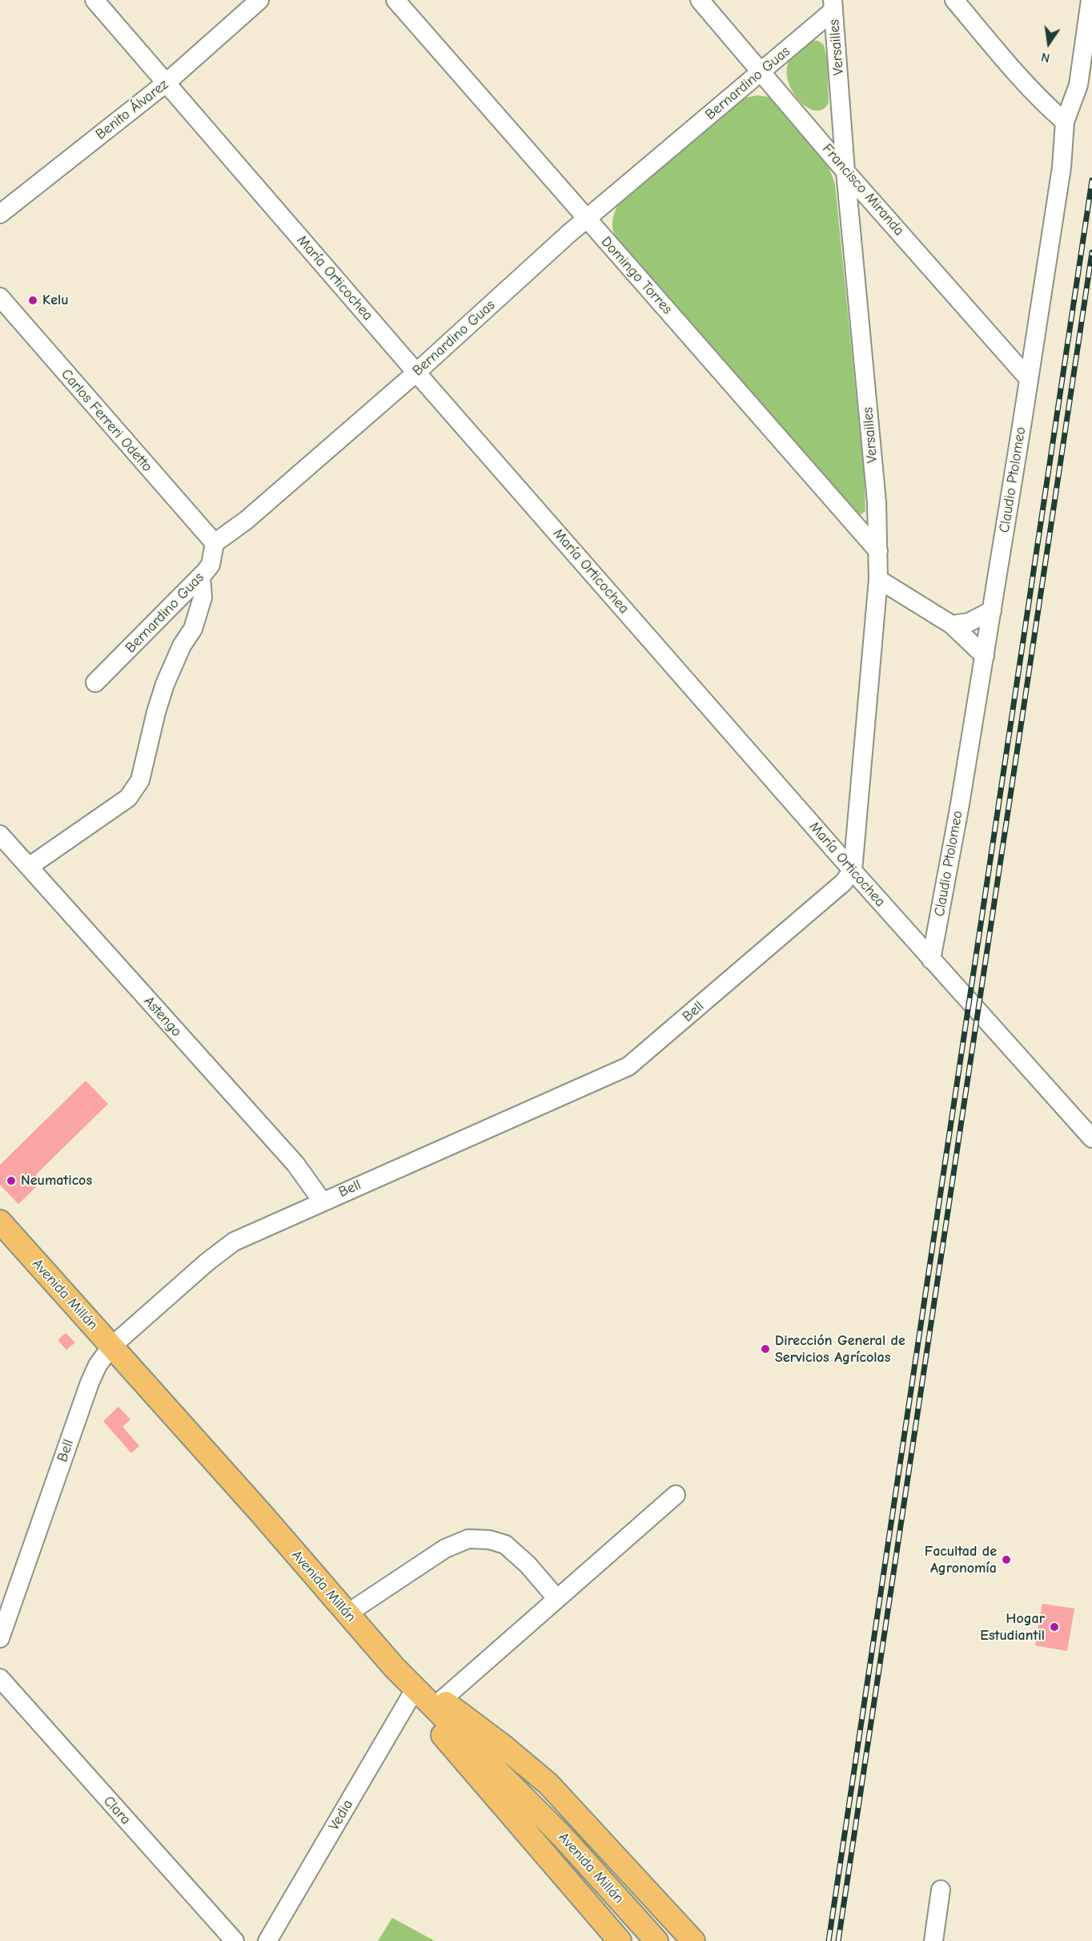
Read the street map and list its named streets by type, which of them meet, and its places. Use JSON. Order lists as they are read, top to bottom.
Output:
{
  "streets": {
    "main road": ["Avenida Millán"],
    "street": [
      "Versailles",
      "Bernardino Guas",
      "Benito Álvarez",
      "Francisco Miranda",
      "Domingo Torres",
      "María Orticochea",
      "Carlos Ferreri Odetto",
      "Claudio Ptolomeo",
      "Bell",
      "Astengo",
      "Clara",
      "Vedia"
    ]
  },
  "crossings": [
    ["Versailles", "Bernardino Guas"],
    ["Versailles", "Francisco Miranda"],
    ["Versailles", "Domingo Torres"],
    ["Versailles", "María Orticochea"],
    ["Versailles", "Bell"],
    ["Bernardino Guas", "Francisco Miranda"],
    ["Bernardino Guas", "Domingo Torres"],
    ["Bernardino Guas", "María Orticochea"],
    ["Bernardino Guas", "Carlos Ferreri Odetto"],
    ["Benito Álvarez", "María Orticochea"],
    ["Francisco Miranda", "Claudio Ptolomeo"],
    ["María Orticochea", "Claudio Ptolomeo"],
    ["María Orticochea", "Bell"],
    ["Bell", "Astengo"],
    ["Bell", "Avenida Millán"],
    ["Avenida Millán", "Vedia"]
  ],
  "places": [
    "Kelu",
    "Neumaticos",
    "Dirección General de Servicios Agrícolas",
    "Facultad de Agronomía",
    "Hogar Estudiantil"
  ],
  "north": "bottom"
}
